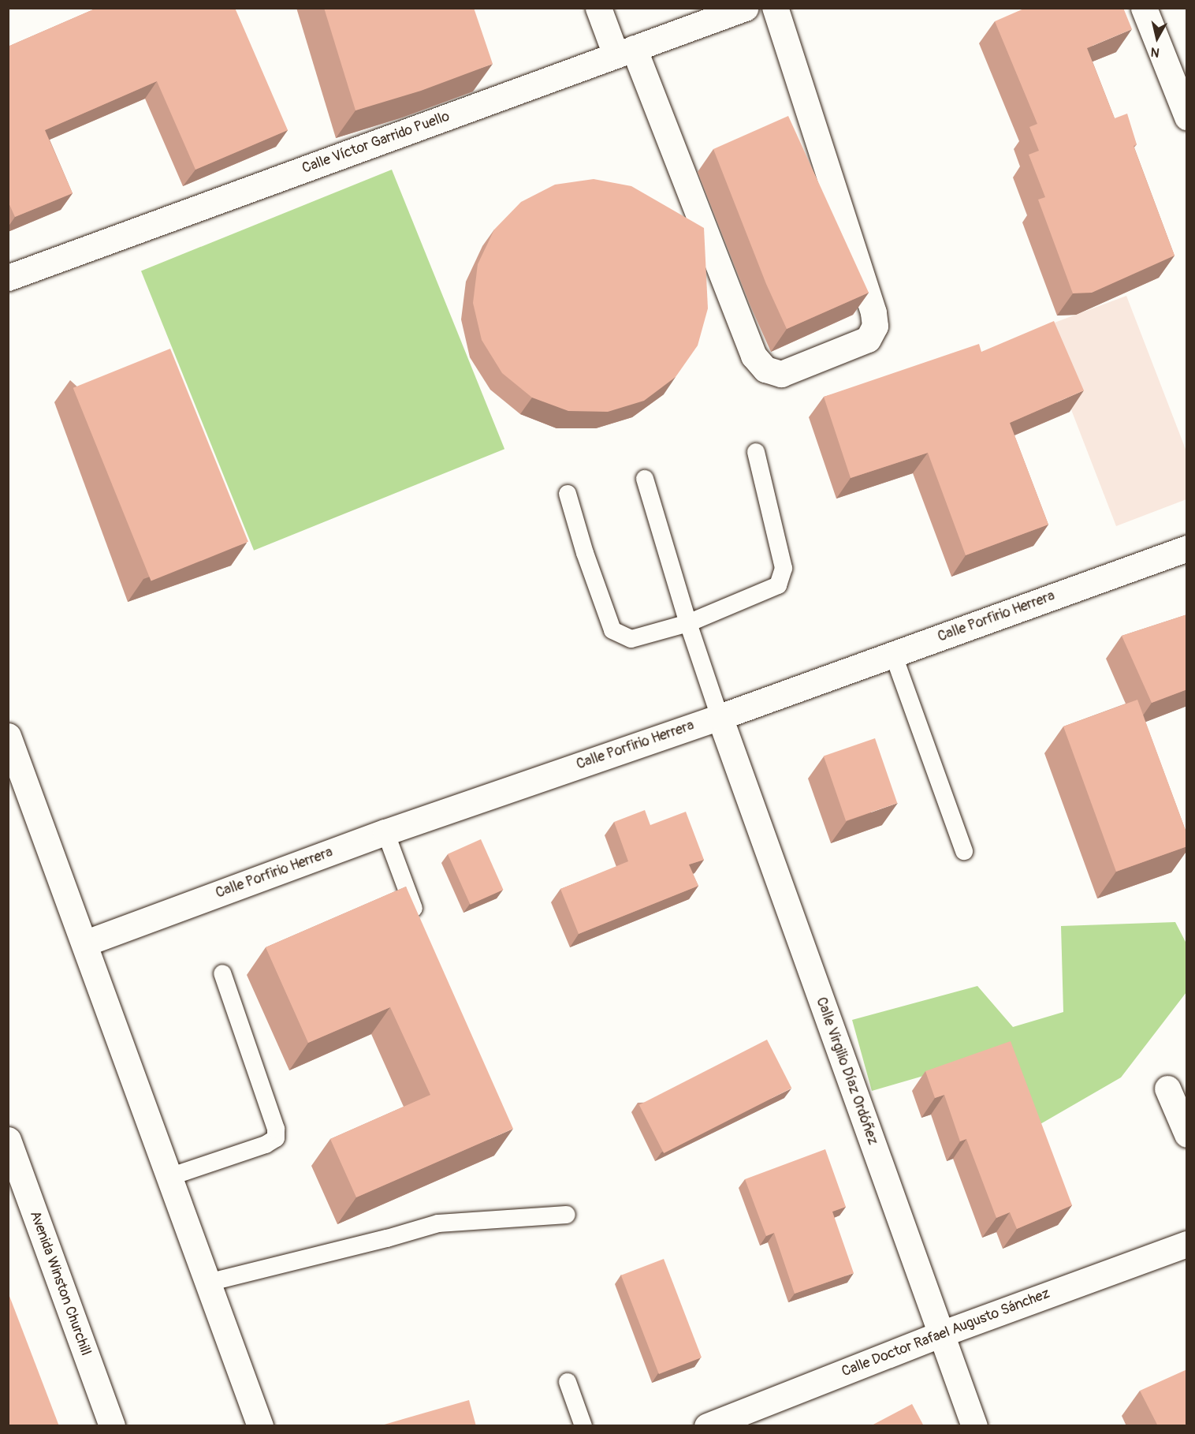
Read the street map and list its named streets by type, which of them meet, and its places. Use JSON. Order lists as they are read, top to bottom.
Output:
{
  "streets": {
    "street": [
      "Calle Víctor Garrido Puello",
      "Calle Porfirio Herrera",
      "Calle Virgilio Díaz Ordóñez",
      "Avenida Winston Churchill",
      "Calle Doctor Rafael Augusto Sánchez"
    ]
  },
  "crossings": [
    ["Calle Porfirio Herrera", "Calle Virgilio Díaz Ordóñez"],
    ["Calle Virgilio Díaz Ordóñez", "Calle Doctor Rafael Augusto Sánchez"]
  ],
  "north": "bottom"
}
